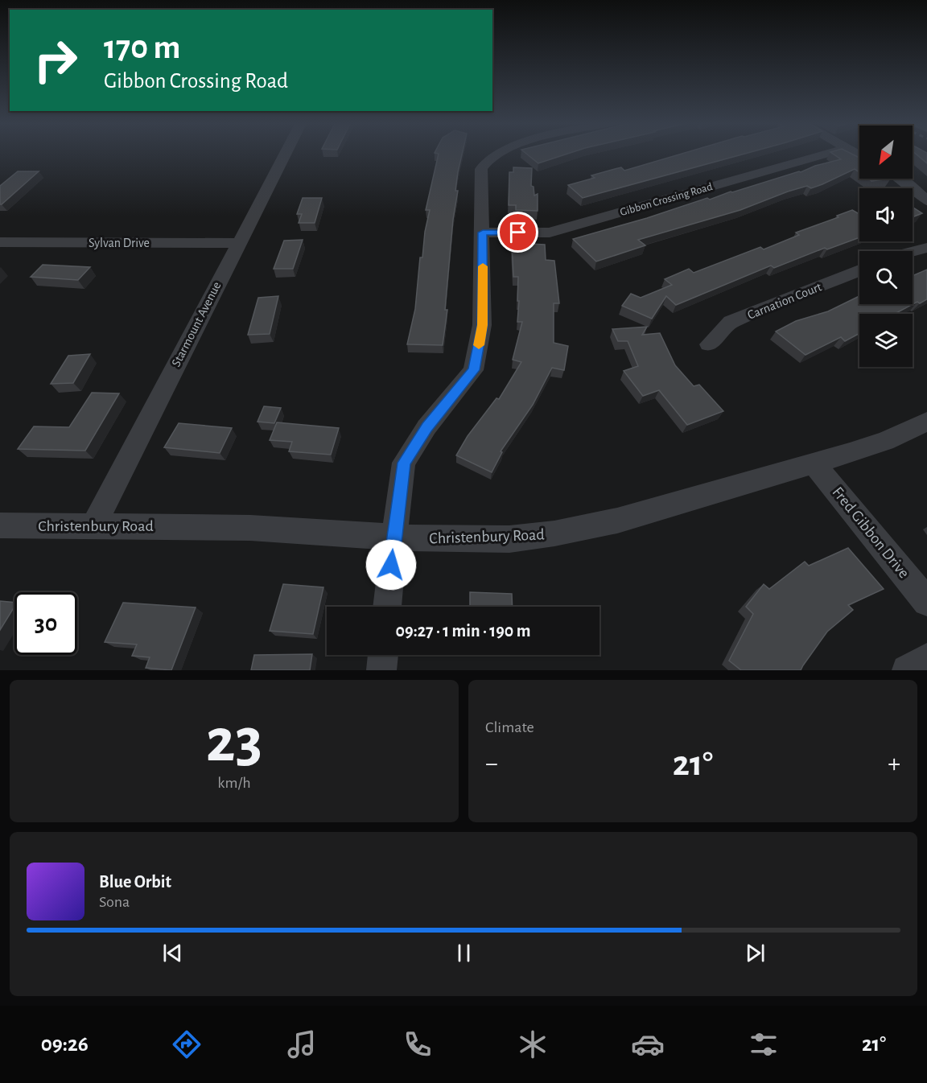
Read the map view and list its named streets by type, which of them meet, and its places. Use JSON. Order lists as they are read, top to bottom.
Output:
{
  "streets": {
    "street": [
      "Gibbon Crossing Road",
      "Sylvan Drive",
      "Carnation Court",
      "Starmount Avenue",
      "Christenbury Road",
      "Fred Gibbon Drive"
    ]
  },
  "crossings": [
    ["Sylvan Drive", "Starmount Avenue"],
    ["Starmount Avenue", "Christenbury Road"],
    ["Christenbury Road", "Fred Gibbon Drive"]
  ],
  "north": "bottom left",
  "page": {
    "turn": ["170 m", "Gibbon Crossing Road"],
    "limit": "30",
    "trip": "09:27 · 1 min · 190 m",
    "tile": [
      ["23", "km/h"],
      "Climate"
    ],
    "heat": ["−", "21°", "+"],
    "song": ["Blue Orbit", "Sona"],
    "tabs": ["09:26", "21°"]
  }
}
